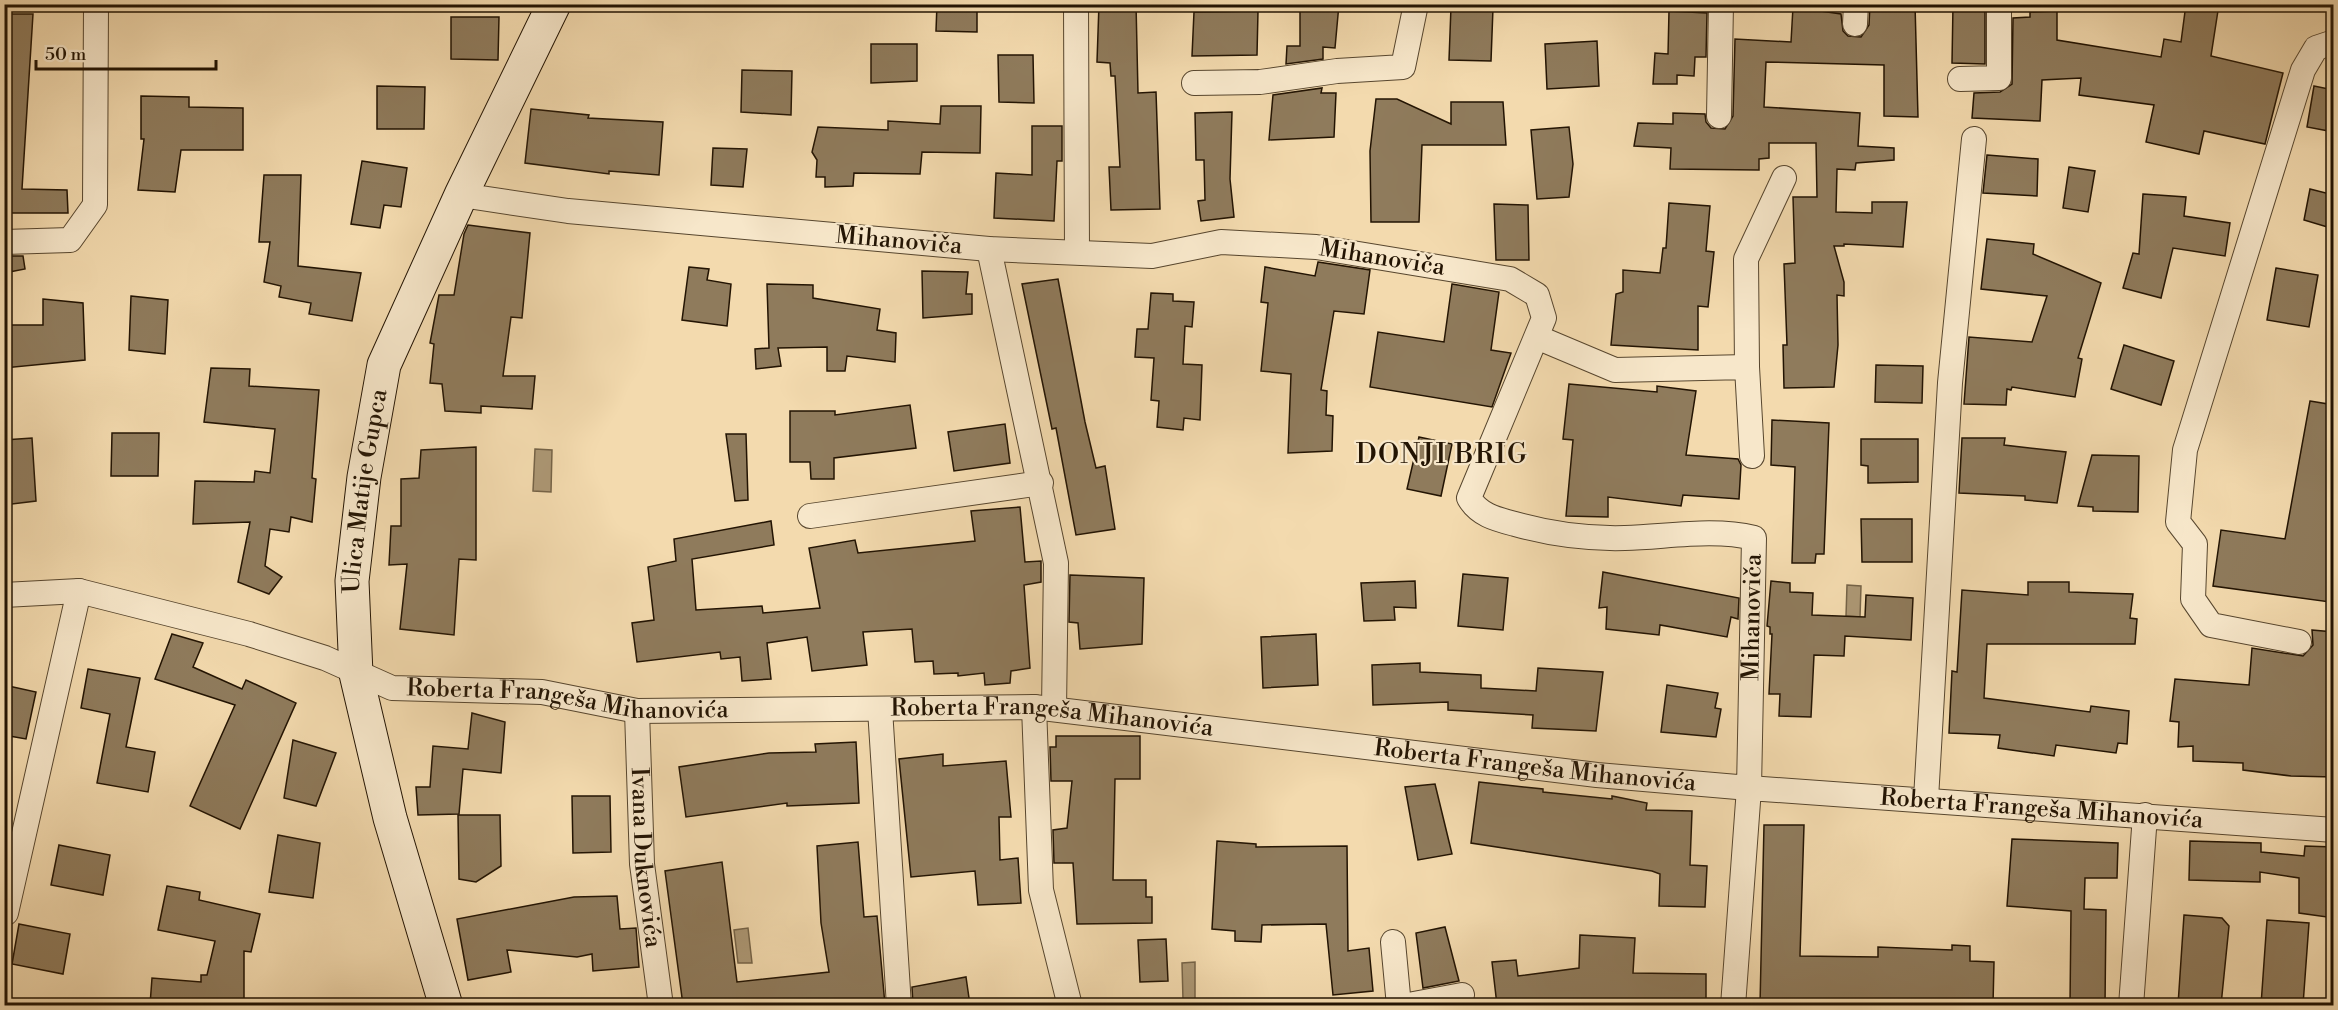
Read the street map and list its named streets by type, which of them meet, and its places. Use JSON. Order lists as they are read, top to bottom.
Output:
{
  "streets": {
    "street": [
      "Mihanoviča",
      "Ulica Matije Gupca",
      "Roberta Frangeša Mihanovića",
      "Ivana Duknovića"
    ]
  },
  "crossings": [
    ["Mihanoviča", "Ulica Matije Gupca"],
    ["Mihanoviča", "Roberta Frangeša Mihanovića"],
    ["Ulica Matije Gupca", "Roberta Frangeša Mihanovića"],
    ["Roberta Frangeša Mihanovića", "Ivana Duknovića"]
  ],
  "districts": ["DONJI BRIG"],
  "scale_bar": "50 m"
}
